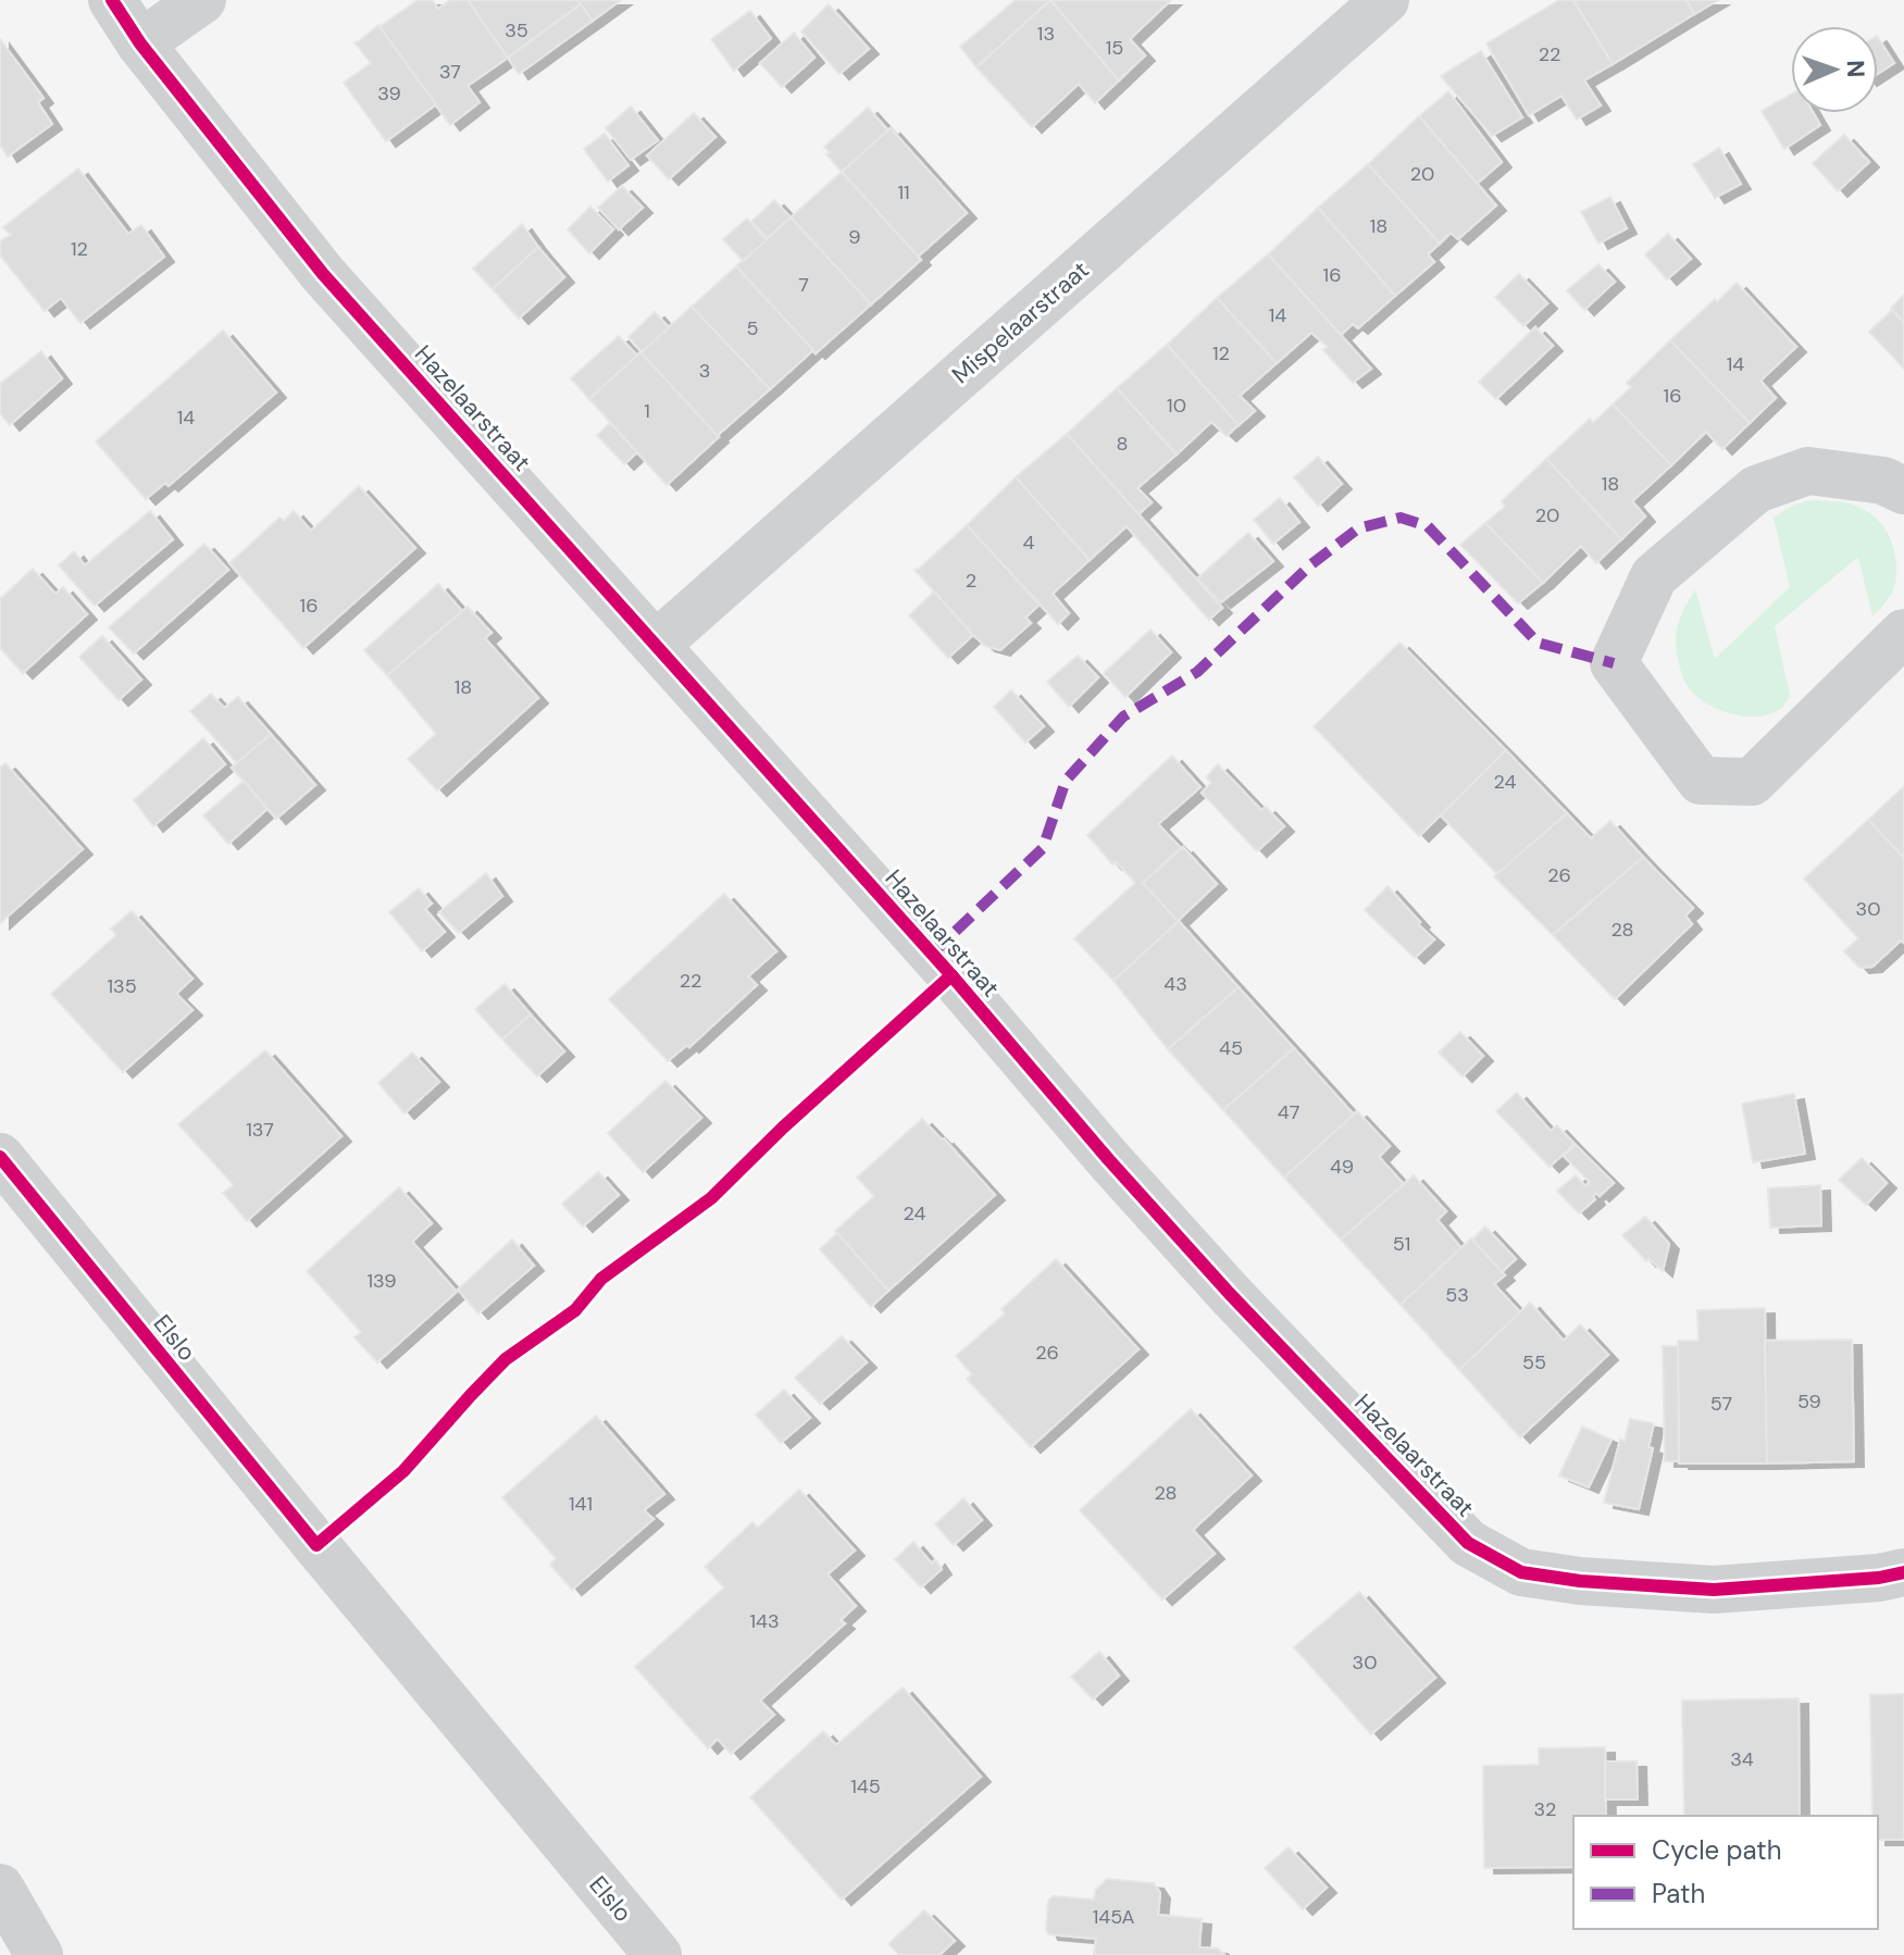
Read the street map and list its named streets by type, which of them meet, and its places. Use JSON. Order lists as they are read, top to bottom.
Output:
{
  "streets": {
    "street": ["Mispelaarstraat", "Hazelaarstraat", "Elslo"]
  },
  "crossings": [
    ["Mispelaarstraat", "Hazelaarstraat"]
  ],
  "house_numbers": [
    "35",
    "13",
    "15",
    "22",
    "37",
    "39",
    "20",
    "11",
    "18",
    "9",
    "12",
    "16",
    "7",
    "14",
    "5",
    "12",
    "14",
    "3",
    "16",
    "10",
    "1",
    "14",
    "8",
    "18",
    "20",
    "4",
    "2",
    "16",
    "18",
    "24",
    "26",
    "30",
    "28",
    "22",
    "43",
    "135",
    "45",
    "47",
    "137",
    "49",
    "24",
    "51",
    "139",
    "53",
    "26",
    "55",
    "59",
    "57",
    "28",
    "141",
    "143",
    "30",
    "34",
    "145",
    "32",
    "145A"
  ],
  "legend": ["Cycle path", "Path"],
  "north": "right"
}
